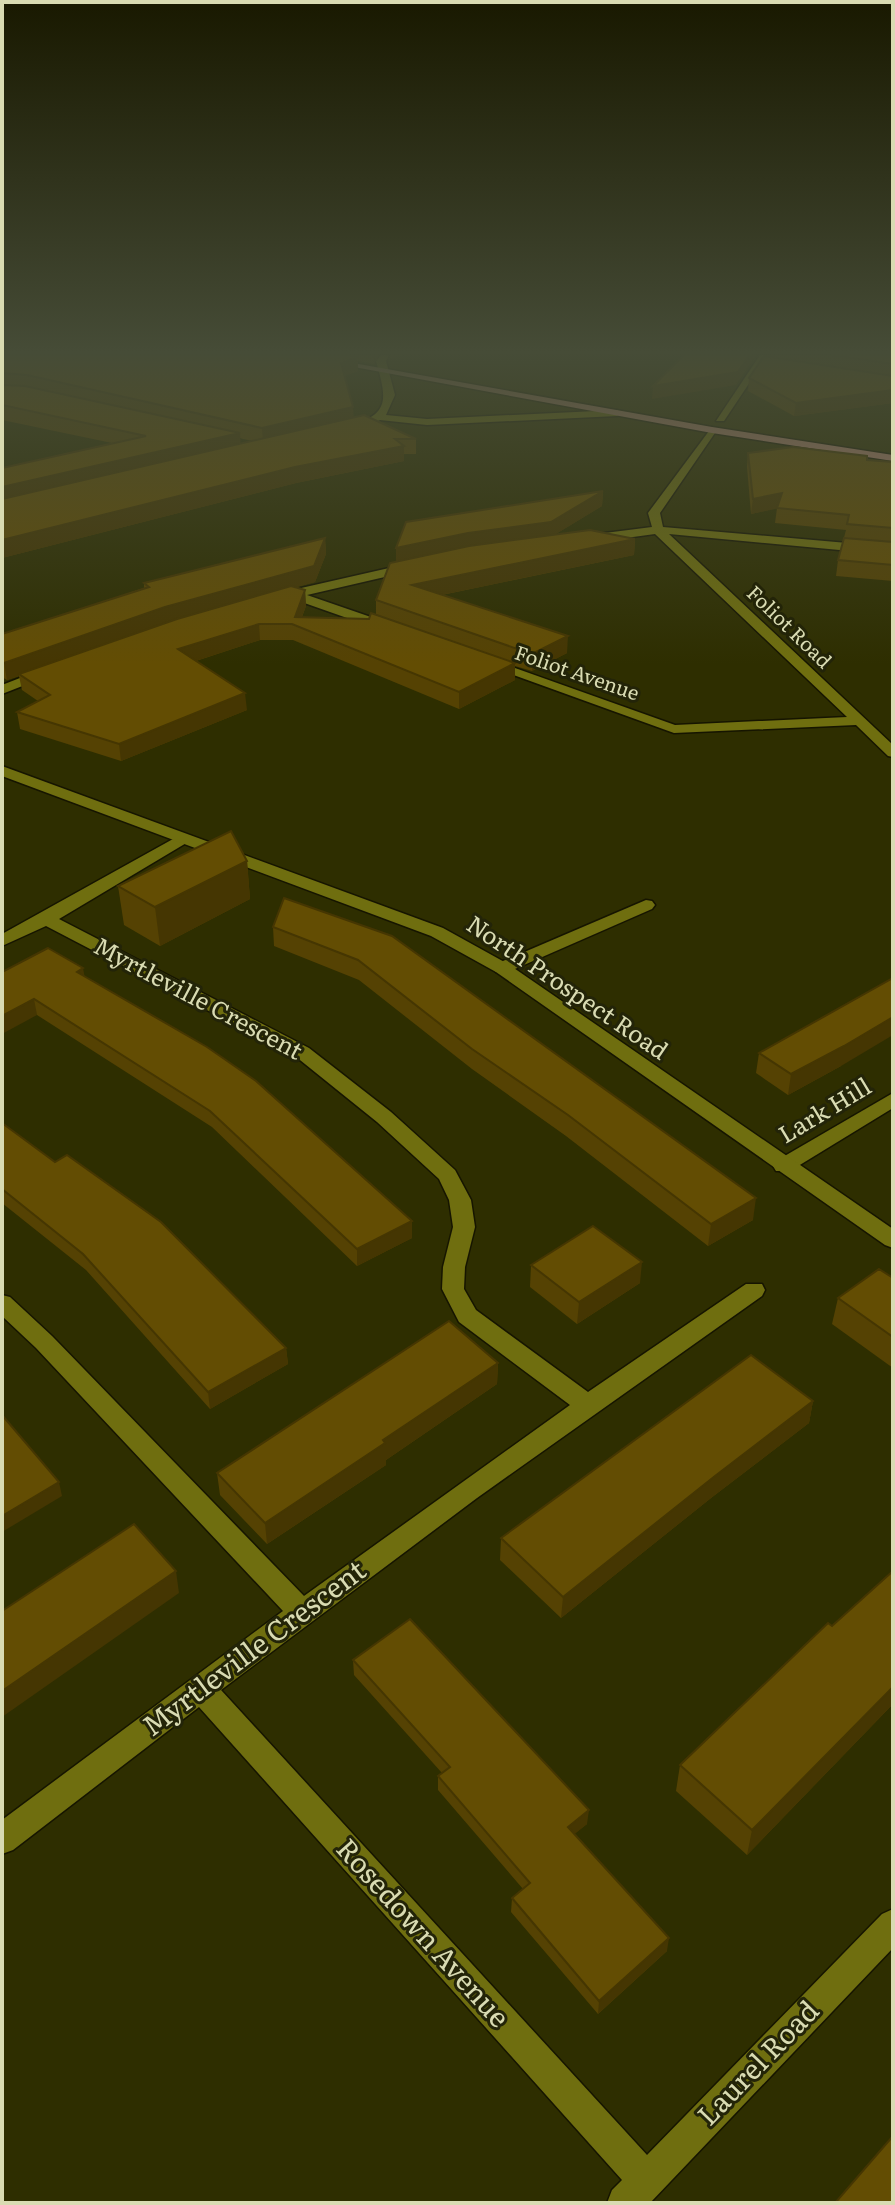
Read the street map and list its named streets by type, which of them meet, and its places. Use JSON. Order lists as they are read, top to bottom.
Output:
{
  "streets": {
    "street": [
      "Foliot Road",
      "Foliot Avenue",
      "North Prospect Road",
      "Myrtleville Crescent",
      "Lark Hill",
      "Rosedown Avenue",
      "Laurel Road"
    ]
  },
  "crossings": [
    ["Foliot Road", "Foliot Avenue"],
    ["North Prospect Road", "Lark Hill"],
    ["Myrtleville Crescent", "Rosedown Avenue"],
    ["Rosedown Avenue", "Laurel Road"]
  ]
}
